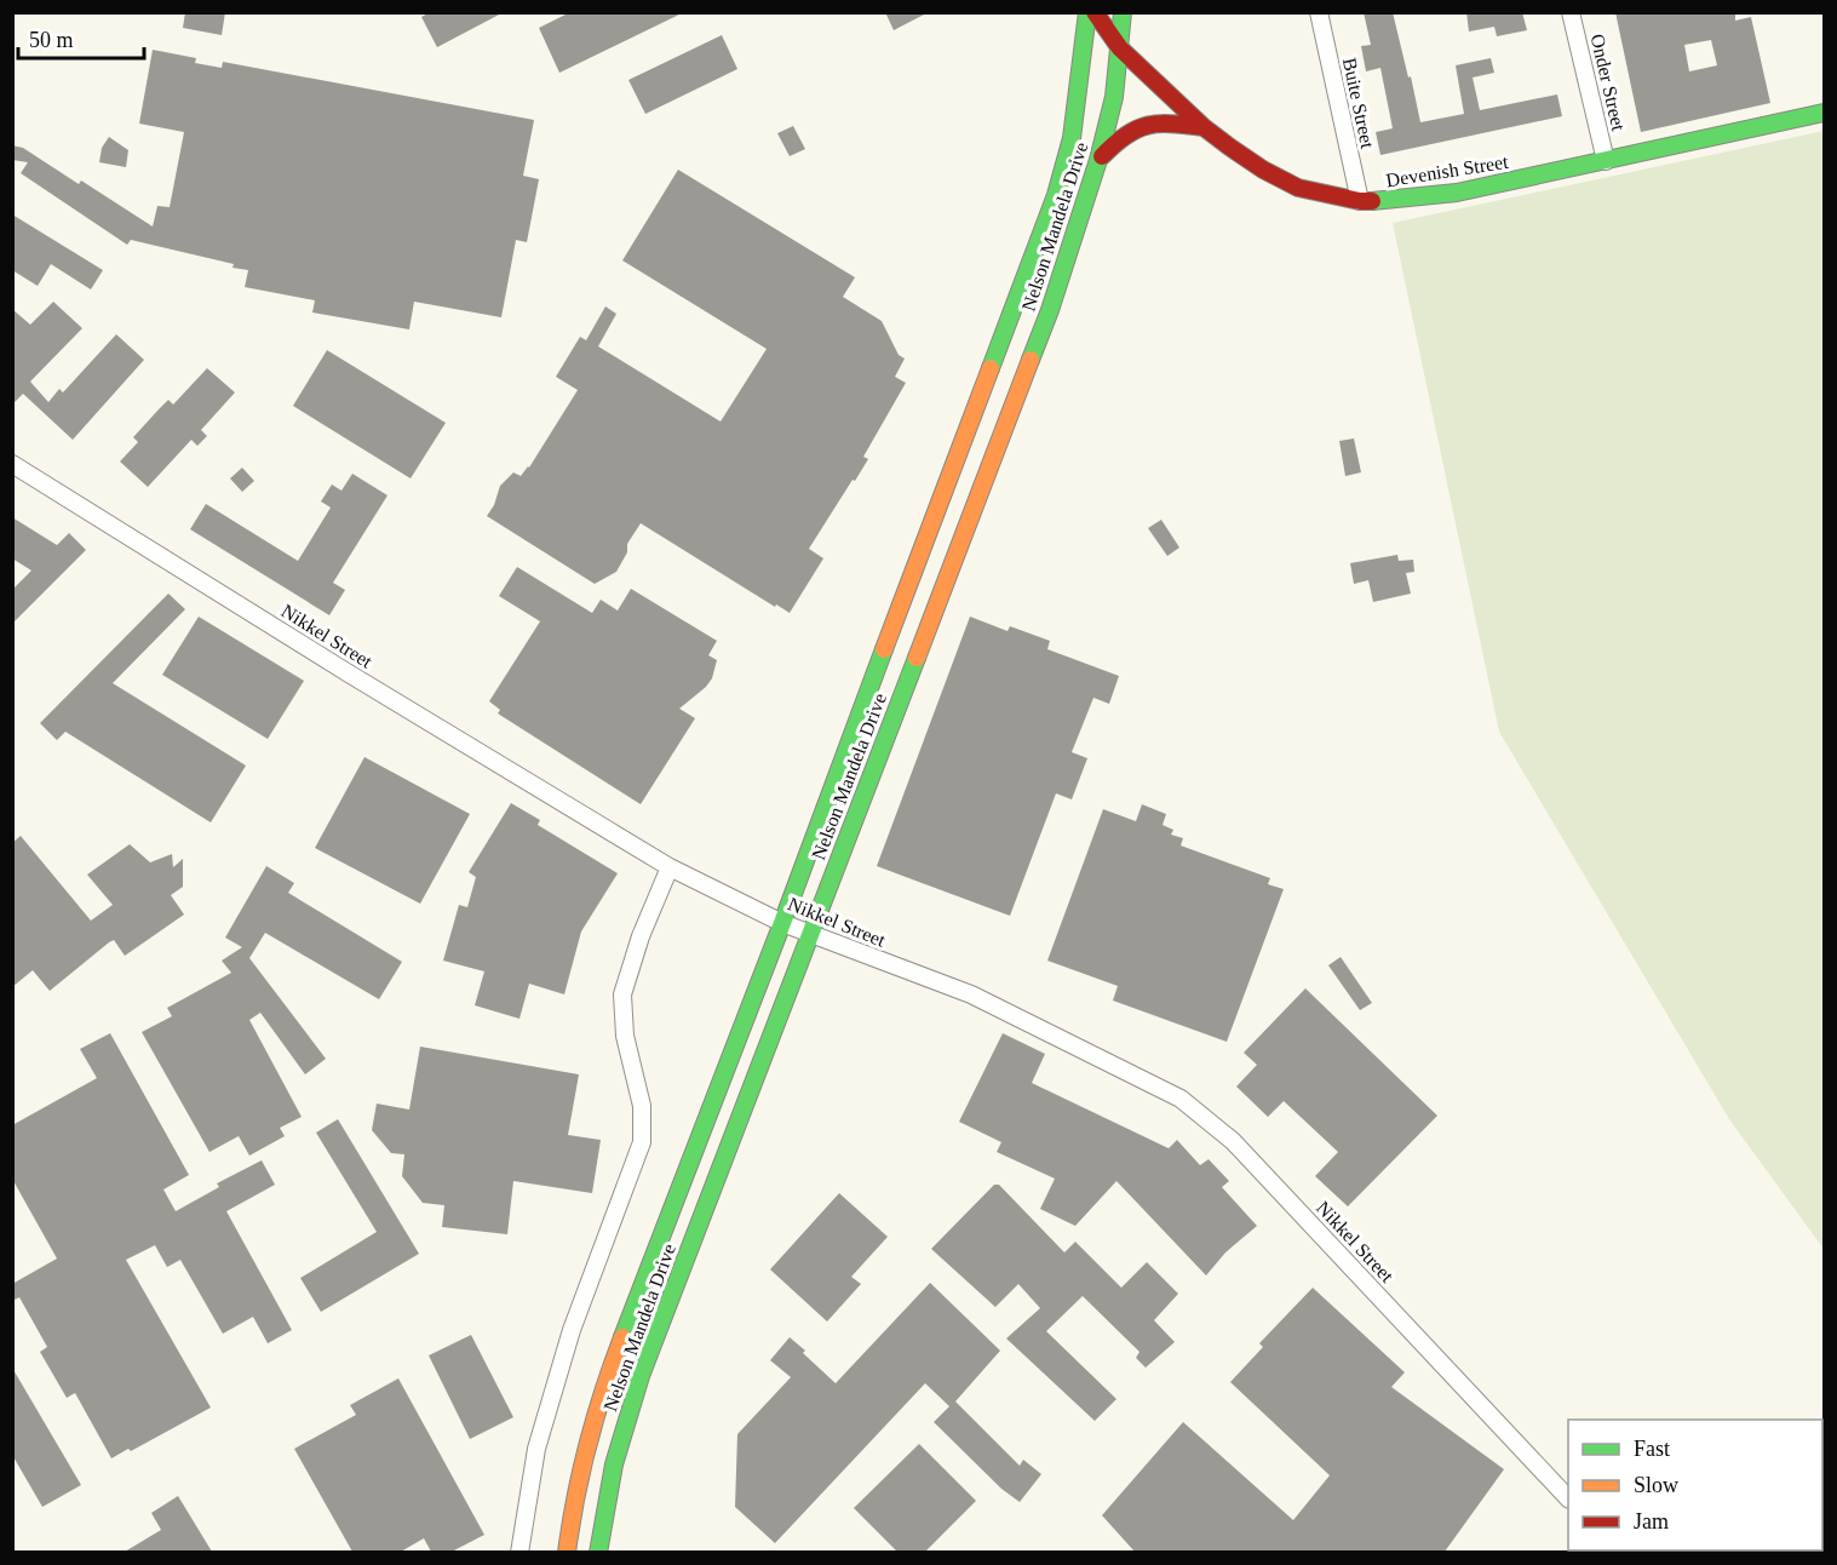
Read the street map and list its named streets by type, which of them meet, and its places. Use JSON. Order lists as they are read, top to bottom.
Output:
{
  "streets": {
    "main road": ["Devenish Street", "Nelson Mandela Drive"],
    "street": ["Onder Street", "Buite Street", "Nikkel Street"]
  },
  "crossings": [
    ["Onder Street", "Devenish Street"],
    ["Buite Street", "Devenish Street"],
    ["Devenish Street", "Nelson Mandela Drive"],
    ["Nelson Mandela Drive", "Nikkel Street"]
  ],
  "legend": ["Fast", "Slow", "Jam"],
  "scale_bar": "50 m"
}
